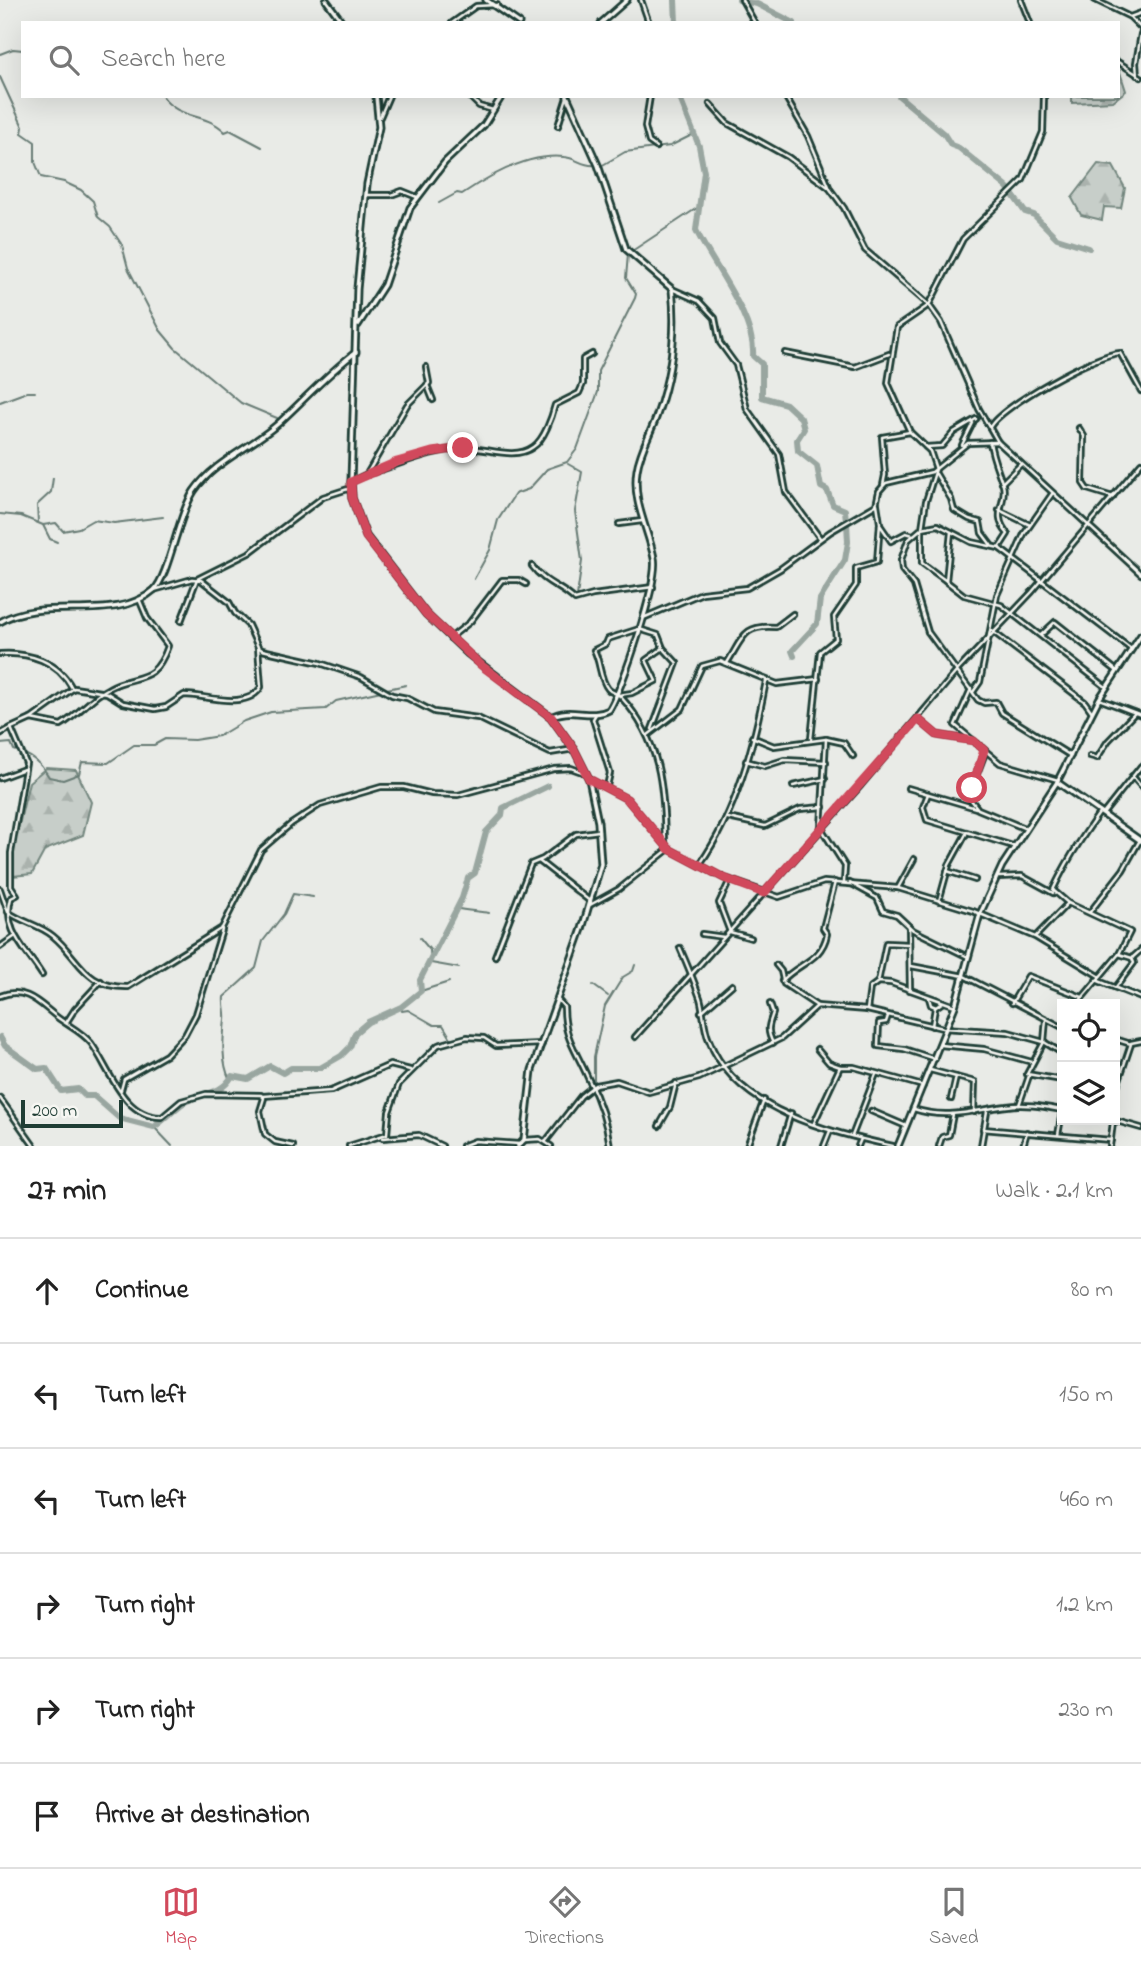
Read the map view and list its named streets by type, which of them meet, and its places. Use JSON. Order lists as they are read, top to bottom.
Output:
{
  "scale_bar": "200 m",
  "page": {
    "search": "Search here",
    "scale": "200 m",
    "heading": ["27 min", "Walk · 2.1 km"],
    "list": [
      ["Continue", "80 m"],
      ["Turn left", "150 m"],
      ["Turn left", "460 m"],
      ["Turn right", "1.2 km"],
      ["Turn right", "230 m"],
      "Arrive at destination"
    ],
    "nav": ["Map", "Directions", "Saved"]
  }
}
